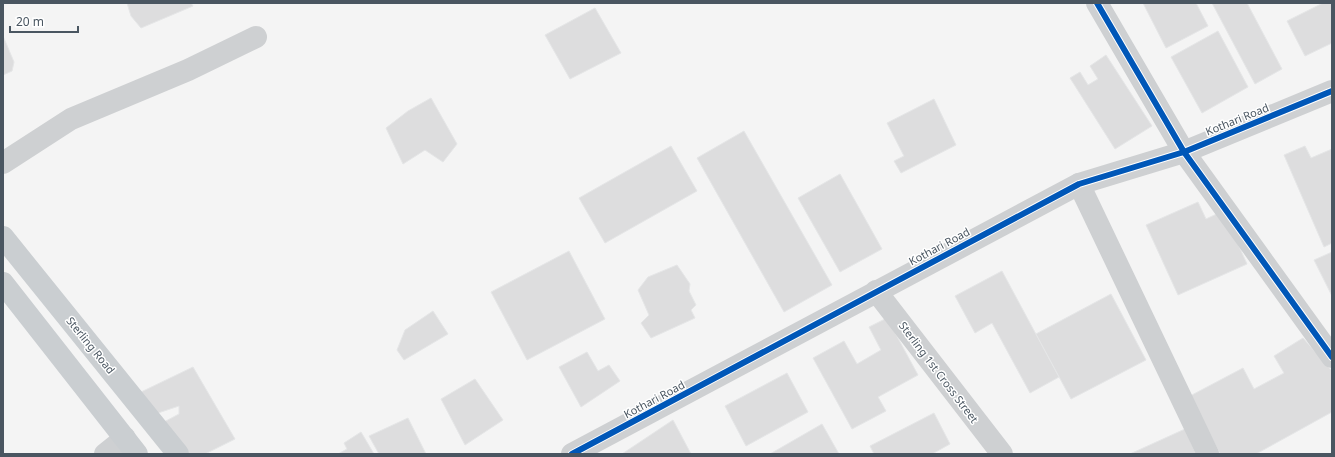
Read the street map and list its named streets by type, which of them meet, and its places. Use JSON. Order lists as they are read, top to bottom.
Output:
{
  "streets": {
    "main road": ["Sterling Road"],
    "street": ["Kothari Road", "Sterling 1st Cross Street"]
  },
  "crossings": [
    ["Kothari Road", "Sterling 1st Cross Street"]
  ],
  "scale_bar": "20 m"
}
